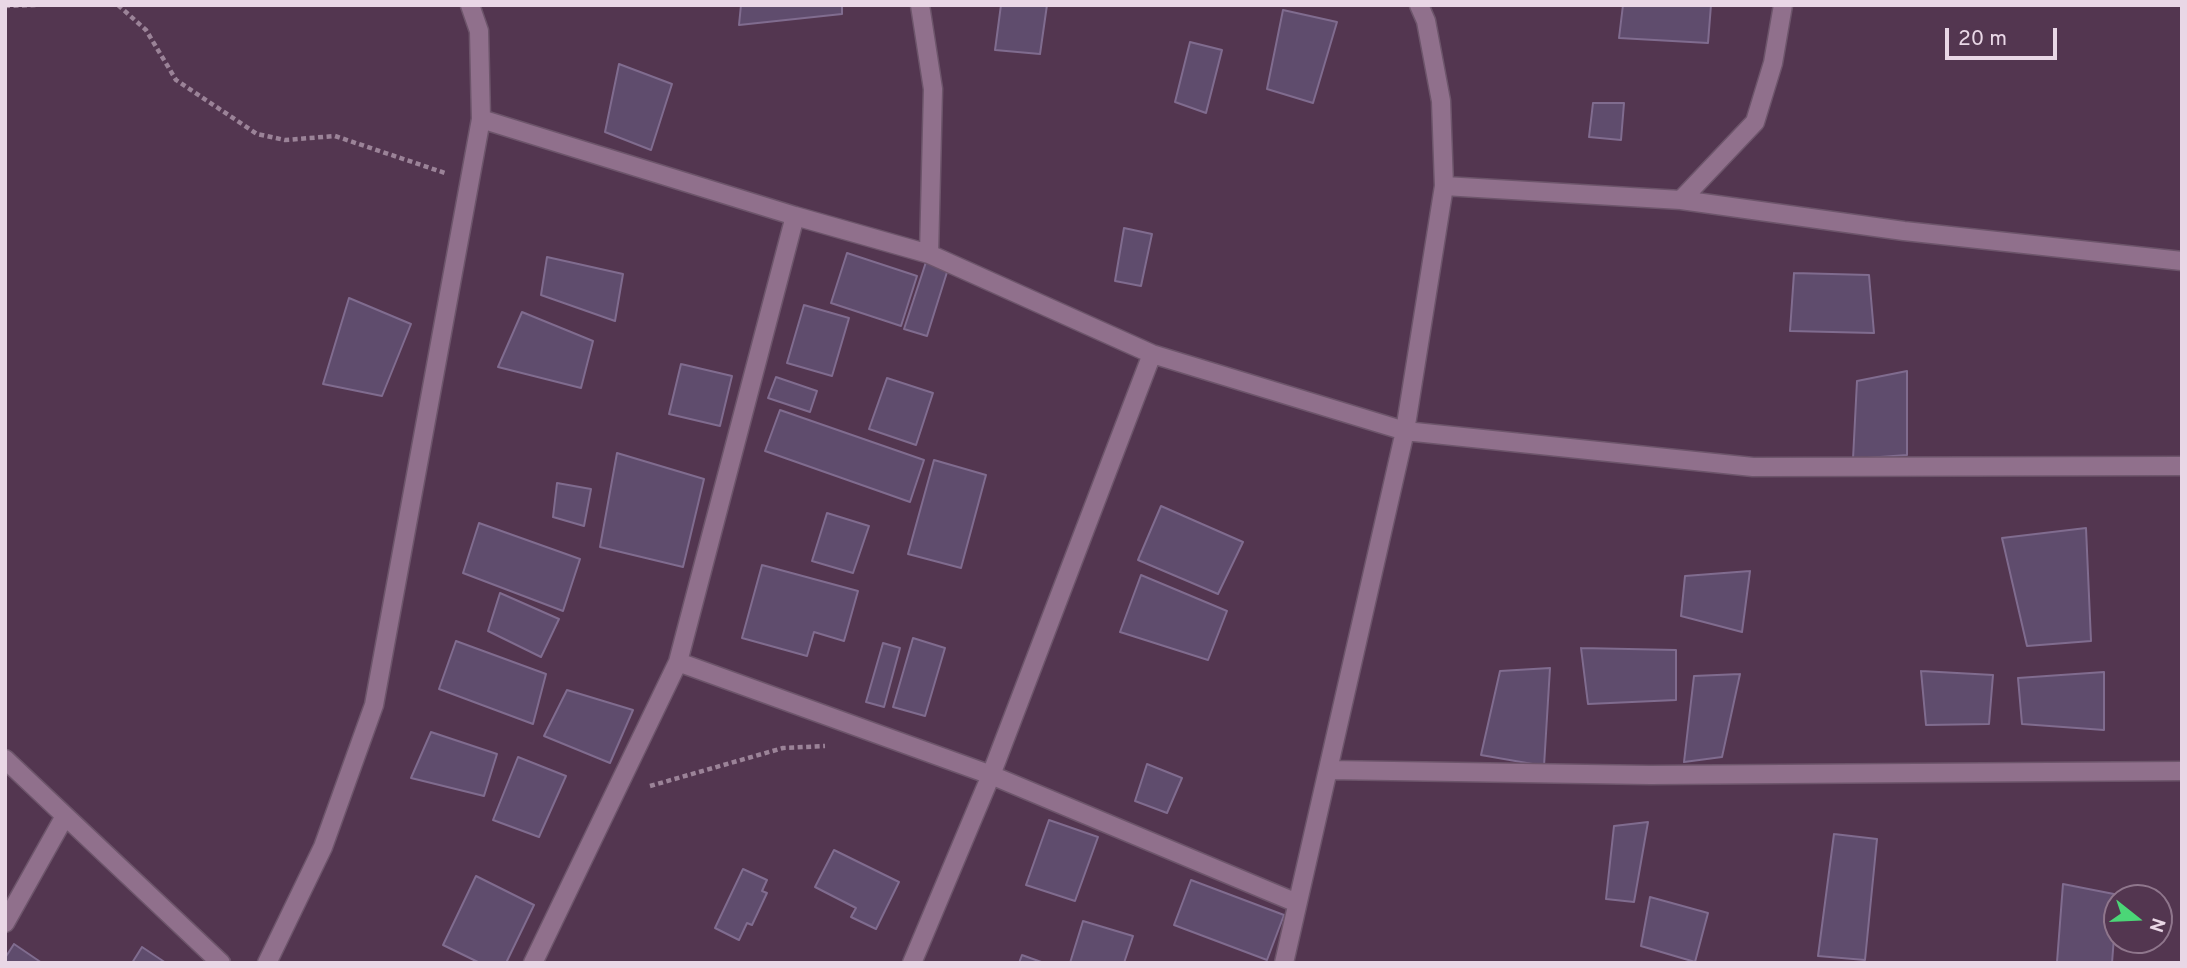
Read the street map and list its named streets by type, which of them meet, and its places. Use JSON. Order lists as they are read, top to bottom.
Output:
{
  "scale_bar": "20 m",
  "north": "right"
}
